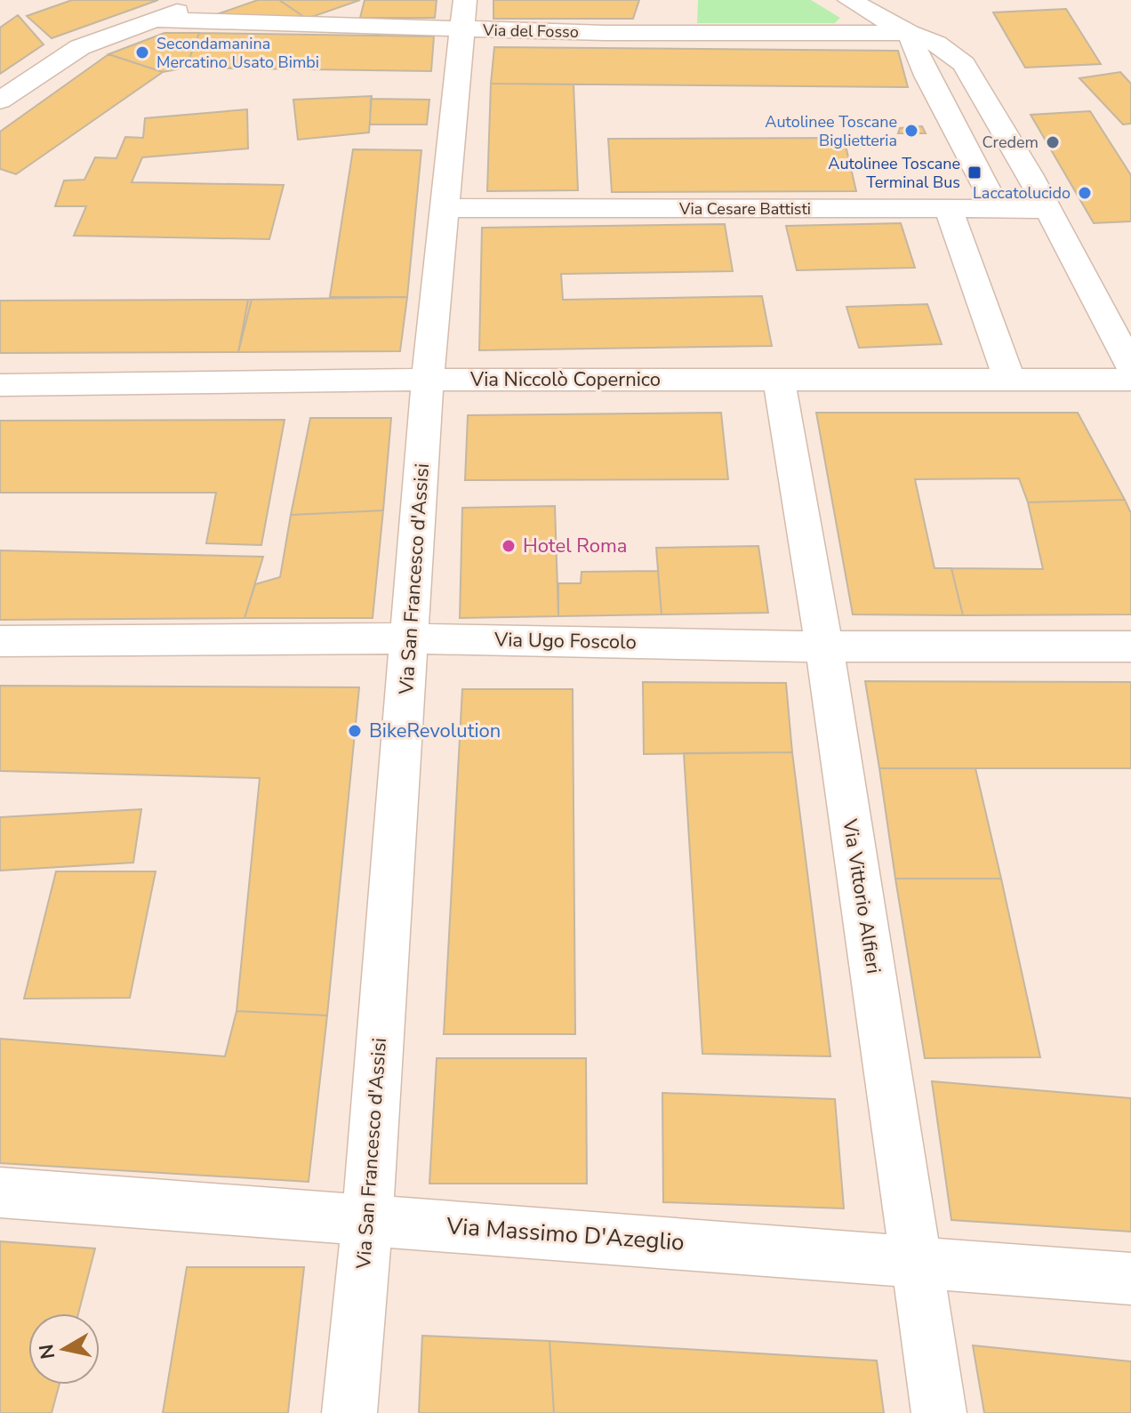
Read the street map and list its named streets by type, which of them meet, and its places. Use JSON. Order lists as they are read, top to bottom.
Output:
{
  "streets": {
    "street": [
      "Via del Fosso",
      "Via Cesare Battisti",
      "Via Niccolò Copernico",
      "Via San Francesco d'Assisi",
      "Via Ugo Foscolo",
      "Via Vittorio Alfieri",
      "Via Massimo D'Azeglio"
    ]
  },
  "crossings": [
    ["Via del Fosso", "Via San Francesco d'Assisi"],
    ["Via Cesare Battisti", "Via San Francesco d'Assisi"],
    ["Via Niccolò Copernico", "Via San Francesco d'Assisi"],
    ["Via Niccolò Copernico", "Via Vittorio Alfieri"],
    ["Via San Francesco d'Assisi", "Via Ugo Foscolo"],
    ["Via San Francesco d'Assisi", "Via Massimo D'Azeglio"],
    ["Via Ugo Foscolo", "Via Vittorio Alfieri"],
    ["Via Vittorio Alfieri", "Via Massimo D'Azeglio"]
  ],
  "places": {
    "other": [
      "Secondamanina Mercatino Usato Bimbi",
      "Autolinee Toscane Biglietteria",
      "Credem",
      "Laccatolucido",
      "Hotel Roma",
      "BikeRevolution"
    ],
    "transit": ["Autolinee Toscane Terminal Bus"]
  },
  "north": "left"
}
